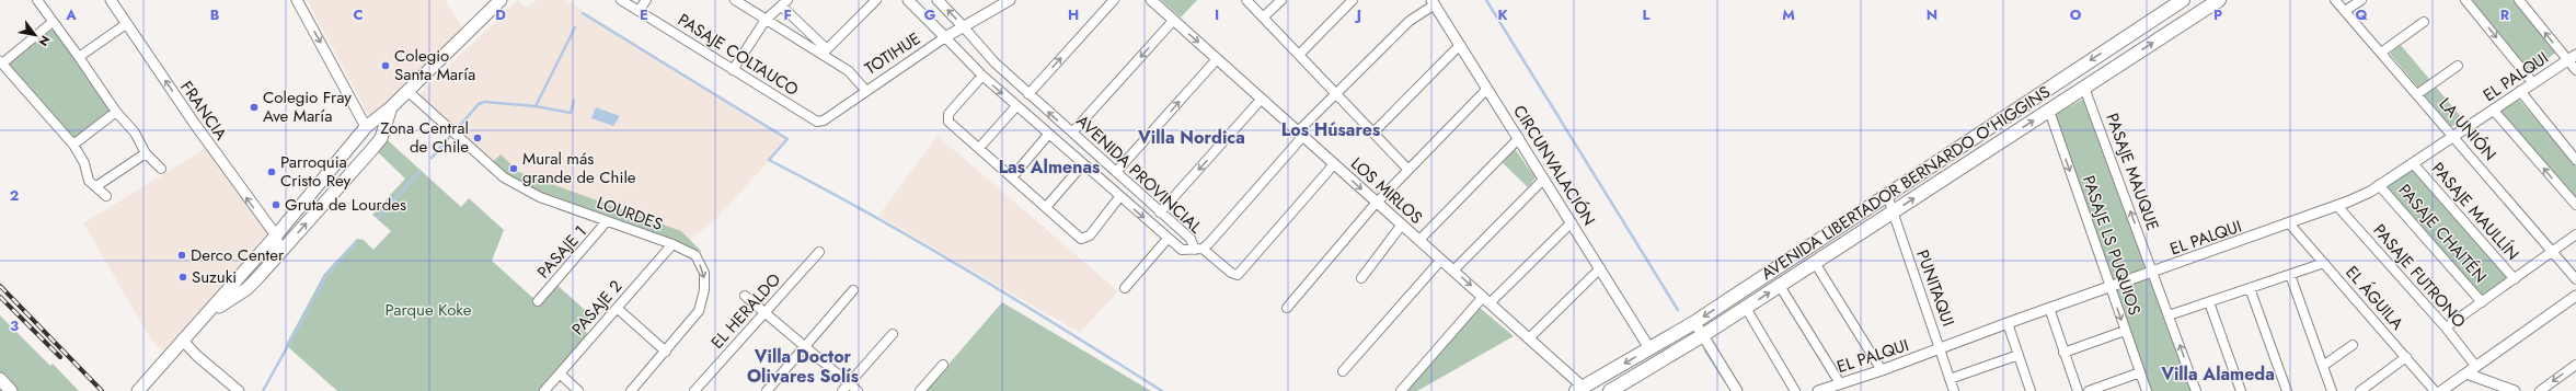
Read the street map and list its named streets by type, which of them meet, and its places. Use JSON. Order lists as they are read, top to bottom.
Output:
{
  "streets": {
    "main road": ["AVENIDA LIBERTADOR BERNARDO O'HIGGINS"],
    "street": [
      "TOTIHUE",
      "PASAJE COLTAUCO",
      "EL PALQUI",
      "FRANCIA",
      "LA UNIÓN",
      "CIRCUNVALACIÓN",
      "PASAJE MAUQUE",
      "AVENIDA PROVINCIAL",
      "LOS MIRLOS",
      "PASAJE MAULLÍN",
      "LOURDES",
      "PASAJE CHAITÉN",
      "PASAJE LS PUQUIOS",
      "PASAJE 1",
      "PASAJE FUTRONO",
      "PUNITAQUI",
      "EL ÁGUILA",
      "PASAJE 2",
      "EL HERALDO"
    ]
  },
  "crossings": [
    ["TOTIHUE", "PASAJE COLTAUCO"],
    ["TOTIHUE", "AVENIDA PROVINCIAL"],
    ["EL PALQUI", "LA UNIÓN"],
    ["EL PALQUI", "PASAJE MAUQUE"],
    ["EL PALQUI", "PASAJE MAULLÍN"],
    ["EL PALQUI", "PASAJE CHAITÉN"],
    ["EL PALQUI", "PASAJE LS PUQUIOS"],
    ["EL PALQUI", "PASAJE FUTRONO"],
    ["EL PALQUI", "PUNITAQUI"],
    ["EL PALQUI", "EL ÁGUILA"],
    ["CIRCUNVALACIÓN", "AVENIDA LIBERTADOR BERNARDO O'HIGGINS"],
    ["PASAJE MAUQUE", "AVENIDA LIBERTADOR BERNARDO O'HIGGINS"],
    ["AVENIDA LIBERTADOR BERNARDO O'HIGGINS", "LOS MIRLOS"],
    ["AVENIDA LIBERTADOR BERNARDO O'HIGGINS", "PASAJE LS PUQUIOS"],
    ["AVENIDA LIBERTADOR BERNARDO O'HIGGINS", "PUNITAQUI"],
    ["LOURDES", "PASAJE 1"],
    ["LOURDES", "PASAJE 2"]
  ],
  "one_way": ["PASAJE MAUQUE", "PASAJE LS PUQUIOS"],
  "districts": [
    "Los Húsares",
    "Villa Nordica",
    "Las Almenas",
    "Villa Doctor Olivares Solís",
    "Villa Alameda"
  ],
  "parks": ["Parque Koke"],
  "places": [
    "Colegio Santa María",
    "Colegio Fray Ave María",
    "Zona Central de Chile",
    "Mural más grande de Chile",
    "Parroquia Cristo Rey",
    "Gruta de Lourdes",
    "Derco Center",
    "Suzuki"
  ],
  "north": "bottom right",
  "grid": {
    "columns": [
      "A",
      "B",
      "C",
      "D",
      "E",
      "F",
      "G",
      "H",
      "I",
      "J",
      "K",
      "L",
      "M",
      "N",
      "O",
      "P",
      "Q",
      "R"
    ],
    "rows": ["2", "3"]
  }
}
